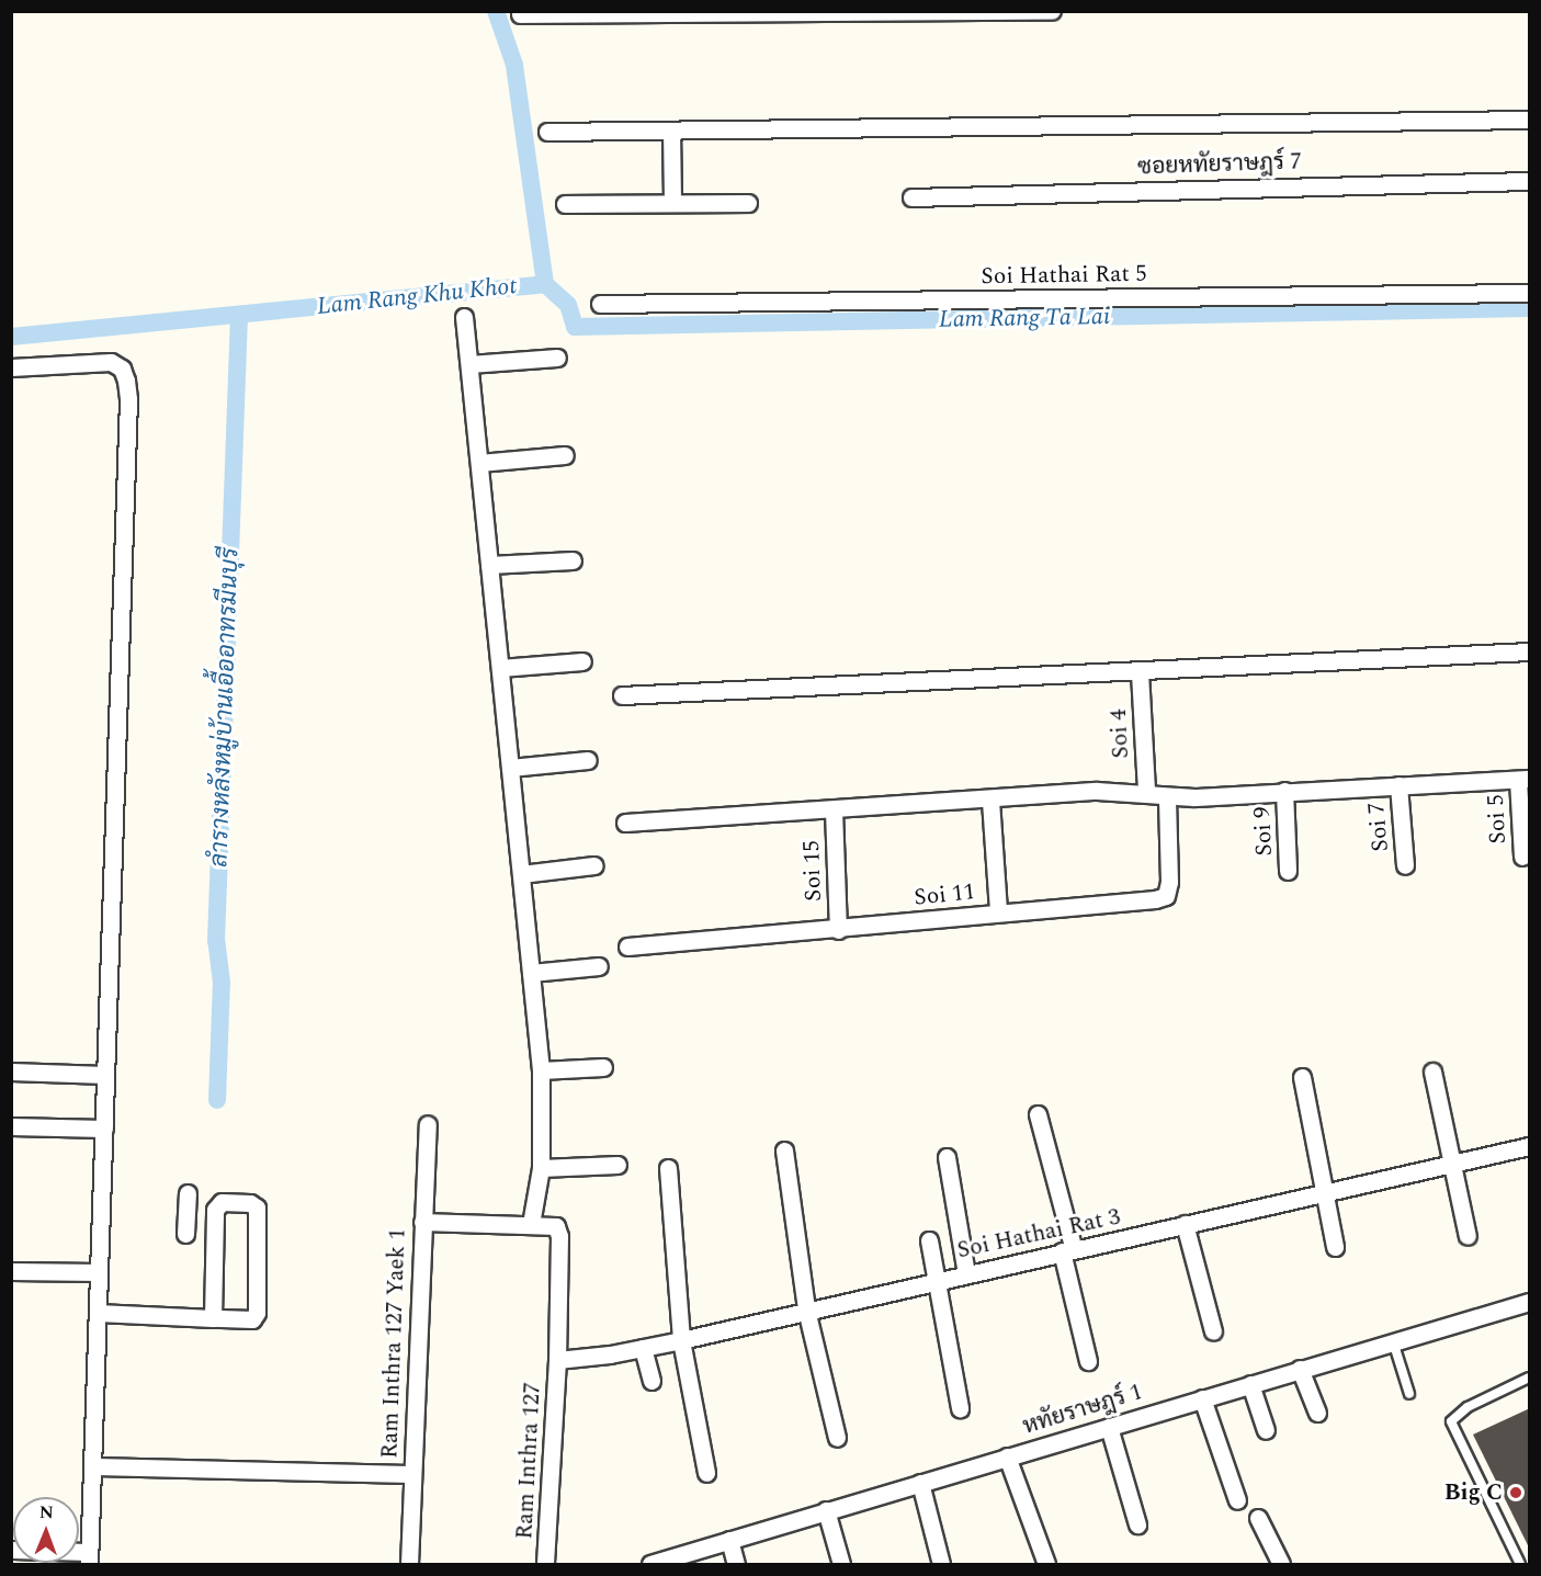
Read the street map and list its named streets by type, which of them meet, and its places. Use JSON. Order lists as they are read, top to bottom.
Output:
{
  "streets": {
    "street": [
      "ซอยหทัยราษฎร์ 7",
      "Soi Hathai Rat 5",
      "Soi 4",
      "Soi 5",
      "Soi 7",
      "Soi 9",
      "Soi 15",
      "Soi 11",
      "Soi Hathai Rat 3",
      "Ram Inthra 127 Yaek 1",
      "หทัยราษฎร์ 1",
      "Ram Inthra 127"
    ]
  },
  "crossings": [
    ["Soi 15", "Soi 11"],
    ["Soi Hathai Rat 3", "Ram Inthra 127"]
  ],
  "water": ["Lam Rang Khu Khot", "Lam Rang Ta Lai", "ลำรางหลังหมู่บ้านเอื้ออาทรมีนบุรี"],
  "places": ["Big C"],
  "north": "top"
}
